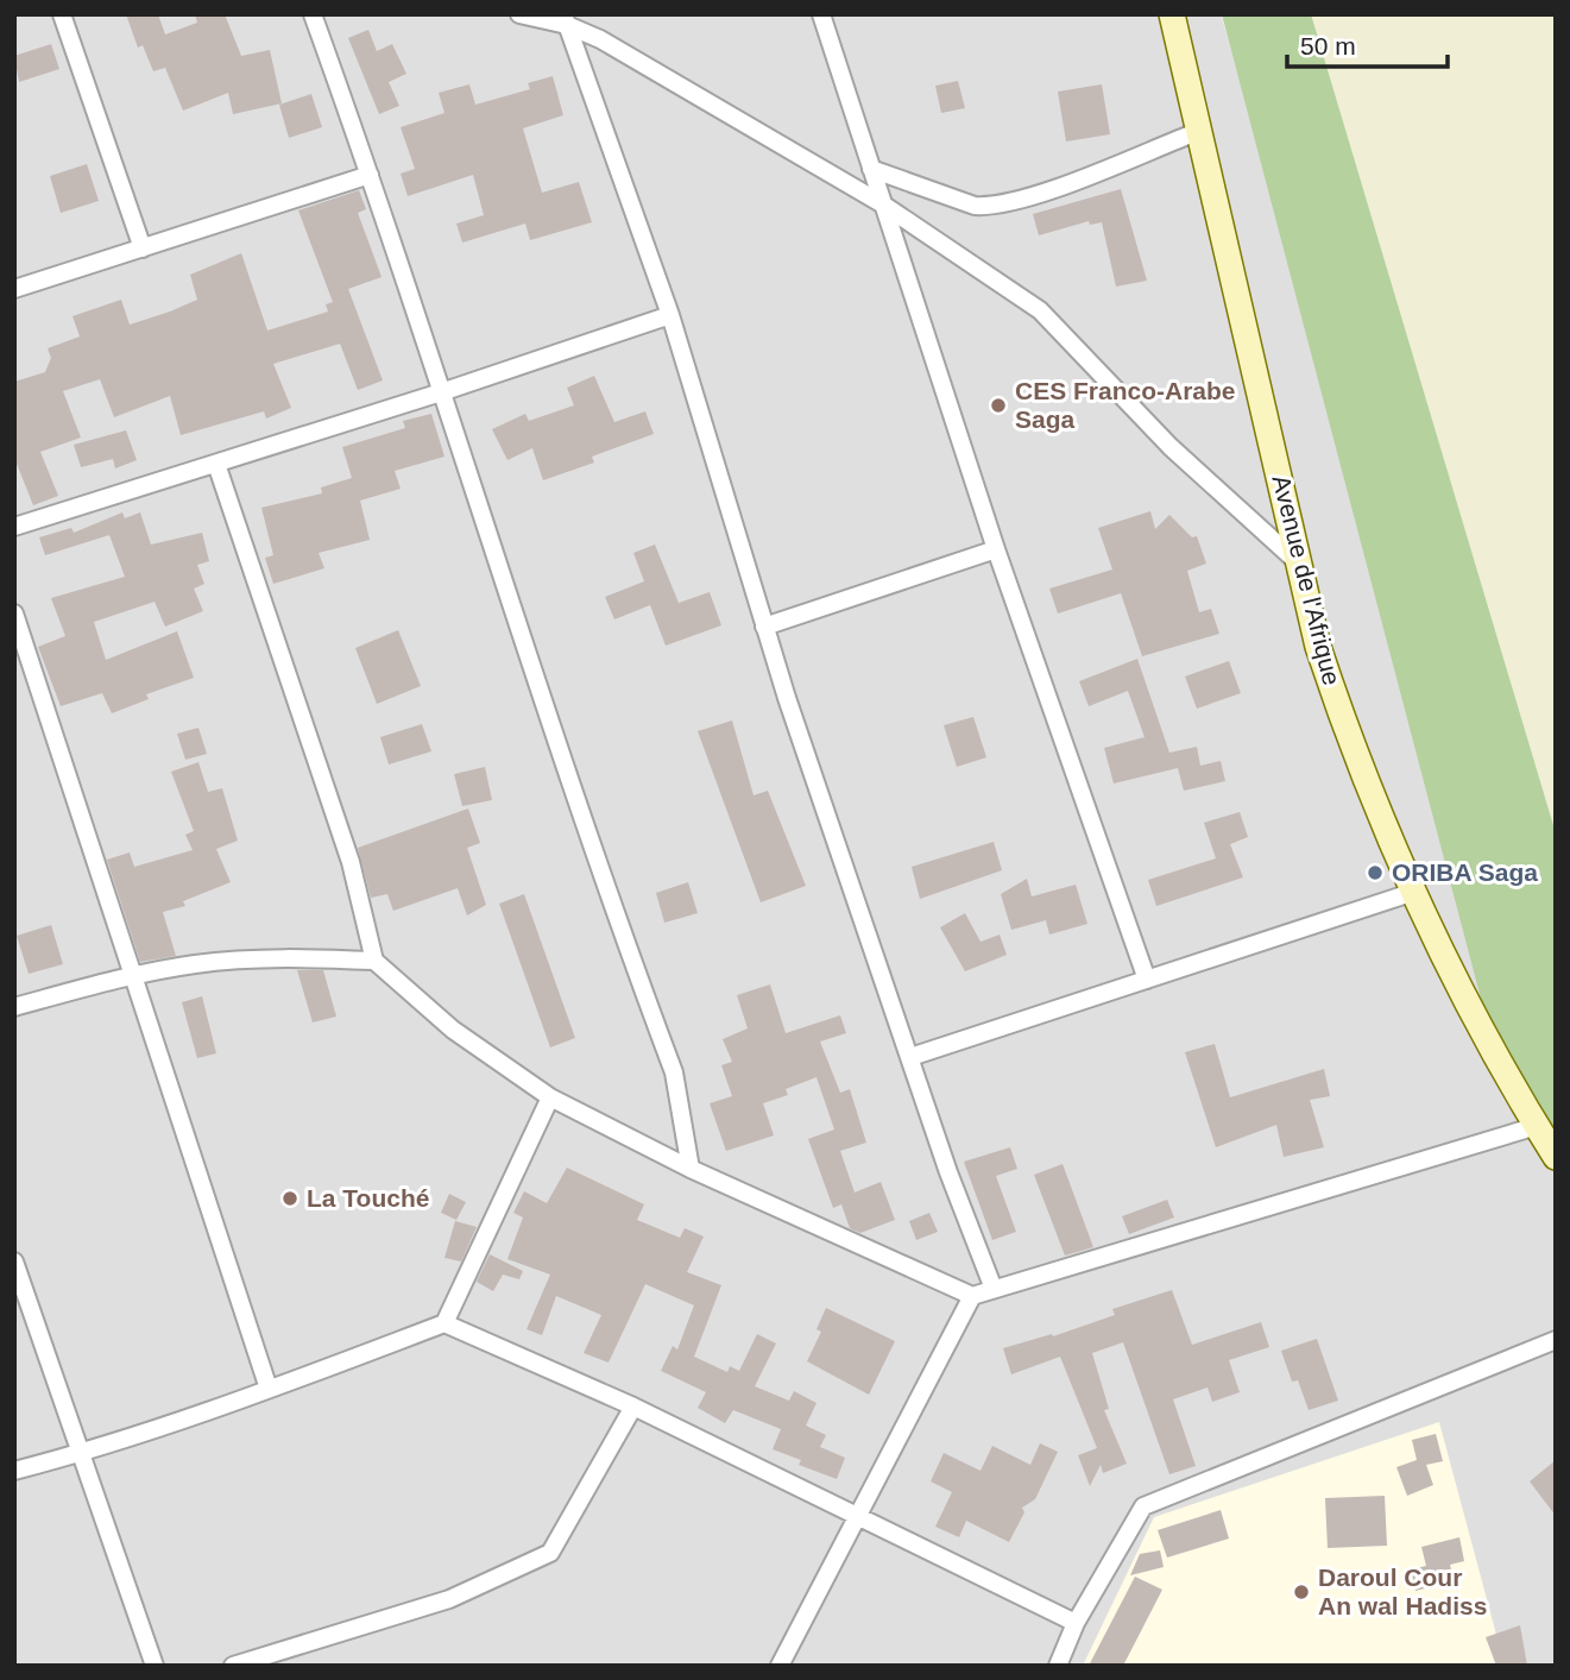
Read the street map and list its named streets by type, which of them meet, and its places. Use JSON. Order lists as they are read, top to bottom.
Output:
{
  "streets": {
    "main road": ["Avenue de l'Afrique"]
  },
  "places": [
    "CES Franco-Arabe Saga",
    "ORIBA Saga",
    "La Touché",
    "Daroul Cour An wal Hadiss"
  ],
  "scale_bar": "50 m"
}
